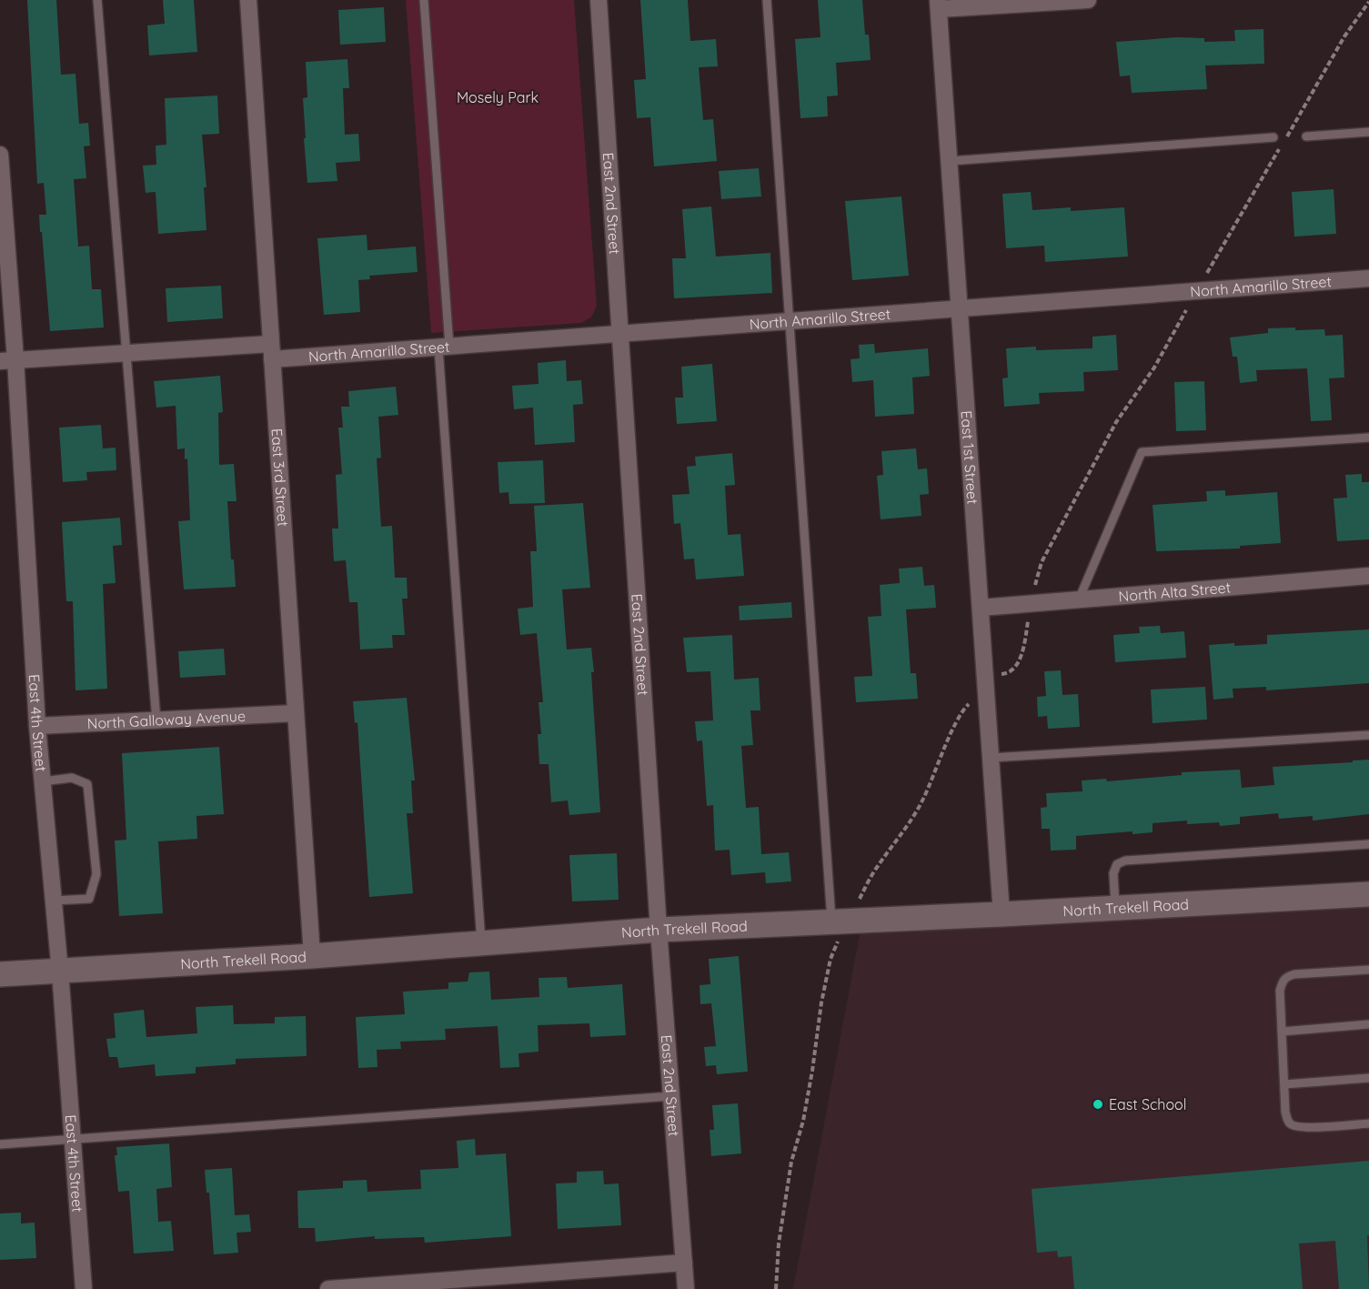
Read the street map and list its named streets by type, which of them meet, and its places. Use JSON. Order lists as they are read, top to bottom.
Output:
{
  "streets": {
    "main road": ["North Trekell Road"],
    "street": [
      "East 2nd Street",
      "North Amarillo Street",
      "East 1st Street",
      "East 3rd Street",
      "North Alta Street",
      "North Galloway Avenue",
      "East 4th Street"
    ]
  },
  "crossings": [
    ["East 2nd Street", "North Amarillo Street"],
    ["East 2nd Street", "North Trekell Road"],
    ["North Amarillo Street", "East 1st Street"],
    ["North Amarillo Street", "East 3rd Street"],
    ["North Amarillo Street", "East 4th Street"],
    ["East 1st Street", "North Alta Street"],
    ["East 1st Street", "North Trekell Road"],
    ["East 3rd Street", "North Galloway Avenue"],
    ["East 3rd Street", "North Trekell Road"],
    ["North Galloway Avenue", "East 4th Street"],
    ["East 4th Street", "North Trekell Road"]
  ],
  "parks": ["Mosely Park"],
  "places": ["East School"]
}
